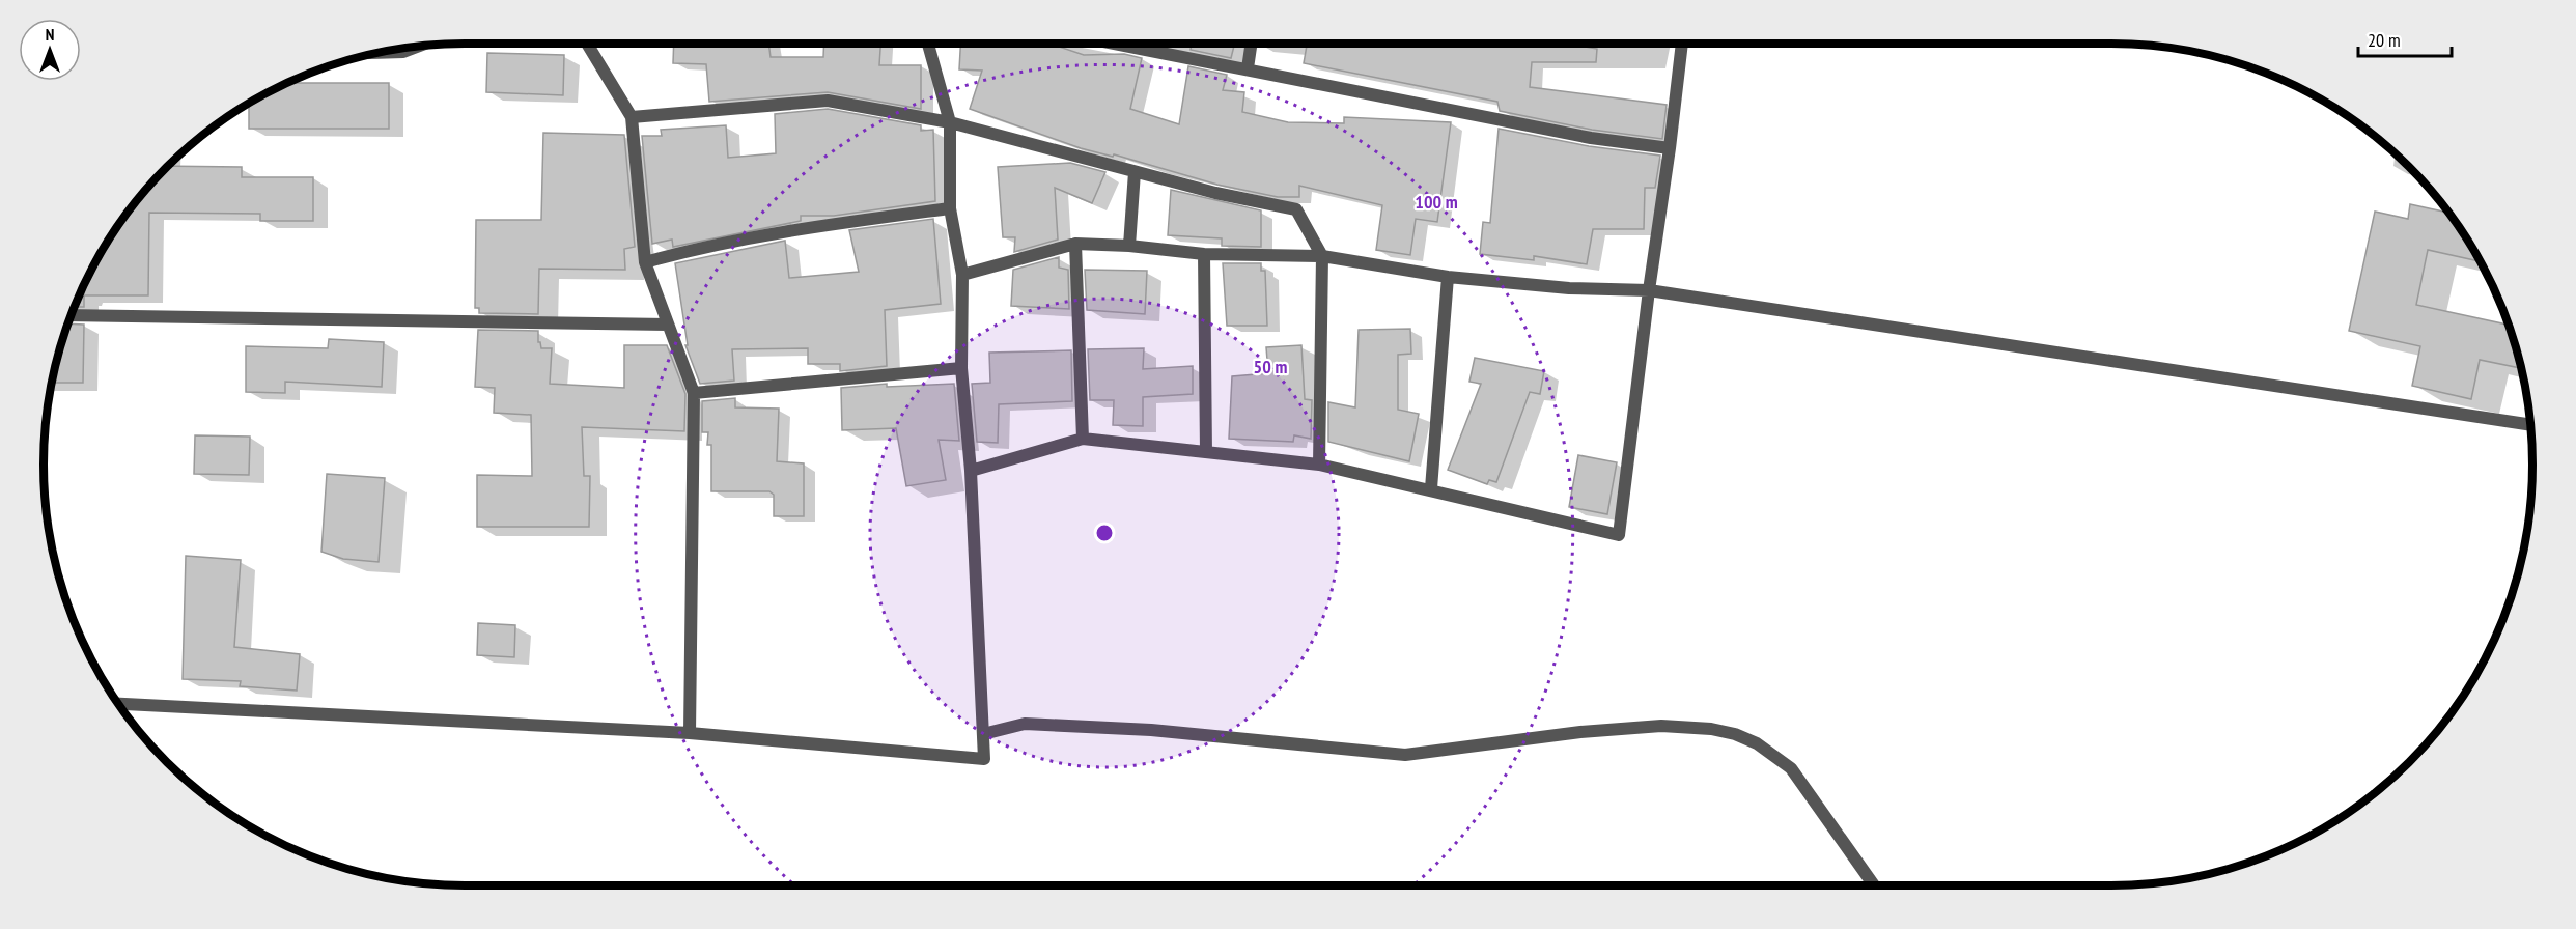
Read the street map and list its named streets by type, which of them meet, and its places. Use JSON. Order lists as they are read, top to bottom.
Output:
{
  "scale_bar": "20 m",
  "north": "top",
  "rings": ["100 m", "50 m"]
}
